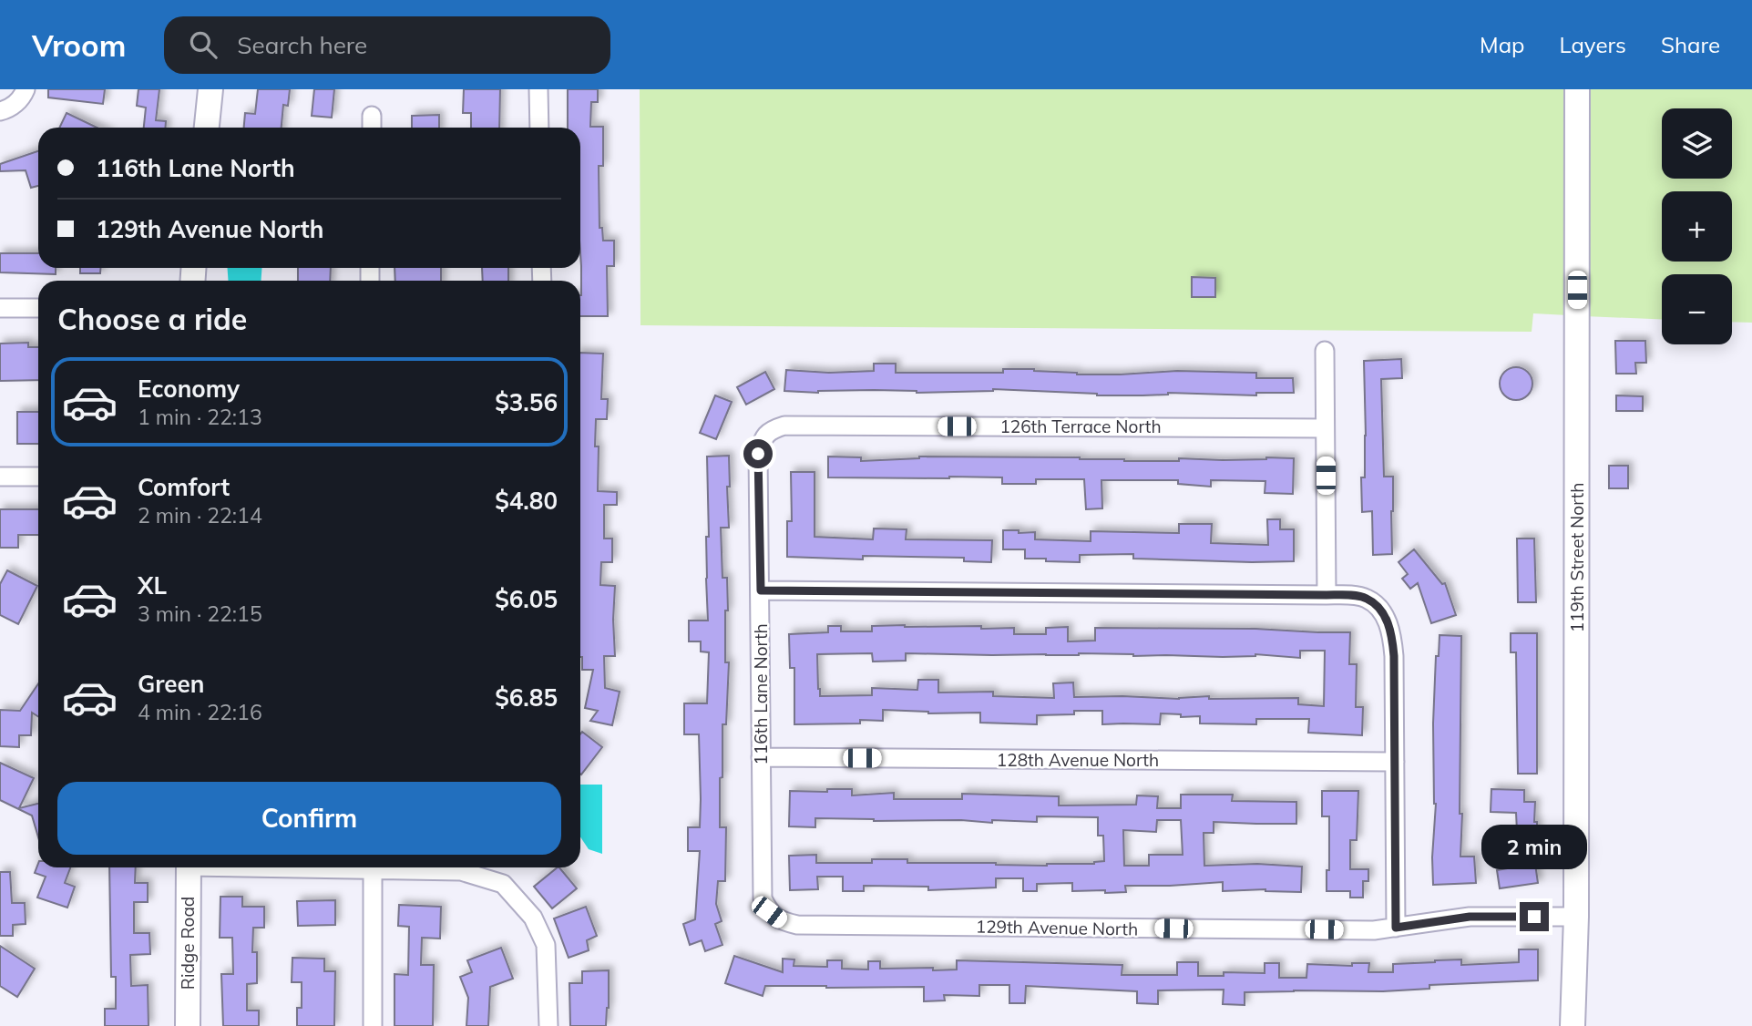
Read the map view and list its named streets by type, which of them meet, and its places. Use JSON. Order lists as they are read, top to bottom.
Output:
{
  "streets": {
    "street": [
      "126th Terrace North",
      "119th Street North",
      "116th Lane North",
      "128th Avenue North",
      "129th Avenue North",
      "Ridge Road"
    ]
  },
  "crossings": [
    ["126th Terrace North", "116th Lane North"],
    ["119th Street North", "129th Avenue North"],
    ["116th Lane North", "128th Avenue North"],
    ["116th Lane North", "129th Avenue North"]
  ],
  "page": {
    "header": "Vroom",
    "search": "Search here",
    "nav": ["Map", "Layers", "Share"],
    "map_buttons": ["+", "−"],
    "banner": ["116th Lane North", "129th Avenue North"],
    "heading": "Choose a ride",
    "list": [
      {
        "name": "Economy",
        "note": "1 min · 22:13",
        "value": "$3.56"
      },
      {
        "name": "Comfort",
        "note": "2 min · 22:14",
        "value": "$4.80"
      },
      {
        "name": "XL",
        "note": "3 min · 22:15",
        "value": "$6.05"
      },
      {
        "name": "Green",
        "note": "4 min · 22:16",
        "value": "$6.85"
      }
    ],
    "buttons": "Confirm",
    "bubble": "2 min"
  }
}
